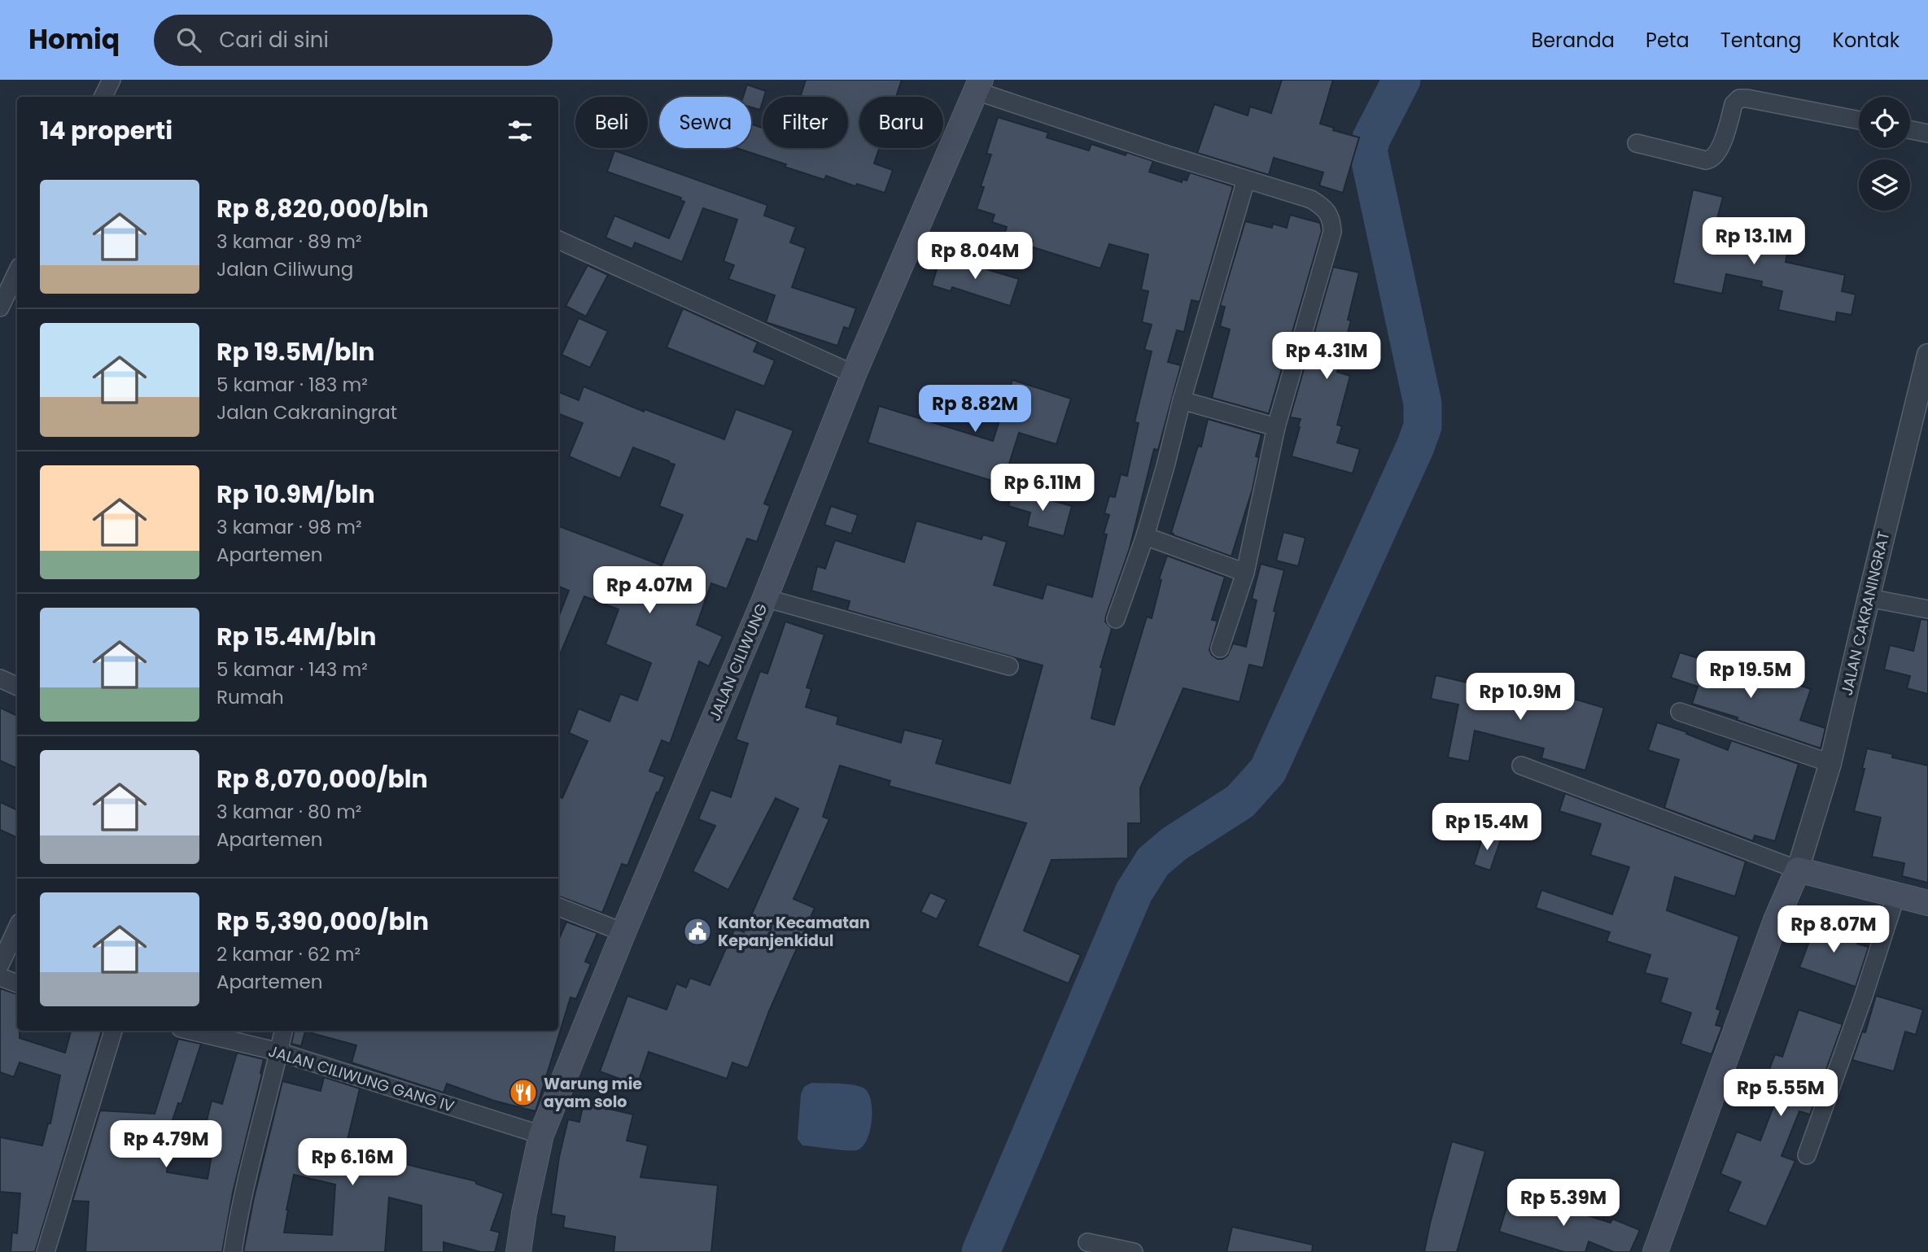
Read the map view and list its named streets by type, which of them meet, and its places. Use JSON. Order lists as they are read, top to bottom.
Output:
{
  "streets": {
    "main road": ["JALAN CILIWUNG"],
    "street": ["JALAN CAKRANINGRAT", "JALAN CILIWUNG GANG IV"]
  },
  "crossings": [
    ["JALAN CILIWUNG", "JALAN CILIWUNG GANG IV"]
  ],
  "places": {
    "public building": ["Kantor Kecamatan Kepanjenkidul"],
    "restaurant": ["Warung mie ayam solo"]
  },
  "page": {
    "header": "Homiq",
    "search": "Cari di sini",
    "nav": [
      "Beranda",
      "Peta",
      "Tentang",
      "Kontak"
    ],
    "chip": [
      "Beli",
      "Sewa",
      "Filter",
      "Baru"
    ],
    "heading": "14 properti",
    "list": [
      {
        "name": "Rp 8,820,000/bln",
        "note": "3 kamar · 89 m² · Jalan Ciliwung"
      },
      {
        "name": "Rp 19.5M/bln",
        "note": "5 kamar · 183 m² · Jalan Cakraningrat"
      },
      {
        "name": "Rp 10.9M/bln",
        "note": "3 kamar · 98 m² · Apartemen"
      },
      {
        "name": "Rp 15.4M/bln",
        "note": "5 kamar · 143 m² · Rumah"
      },
      {
        "name": "Rp 8,070,000/bln",
        "note": "3 kamar · 80 m² · Apartemen"
      },
      {
        "name": "Rp 5,390,000/bln",
        "note": "2 kamar · 62 m² · Apartemen"
      }
    ],
    "price": [
      "Rp 13.1M",
      "Rp 8.04M",
      "Rp 4.31M",
      "Rp 8.82M",
      "Rp 6.11M",
      "Rp 4.07M",
      "Rp 19.5M",
      "Rp 10.9M",
      "Rp 15.4M",
      "Rp 8.07M",
      "Rp 5.55M",
      "Rp 4.79M",
      "Rp 6.16M",
      "Rp 5.39M"
    ]
  }
}
